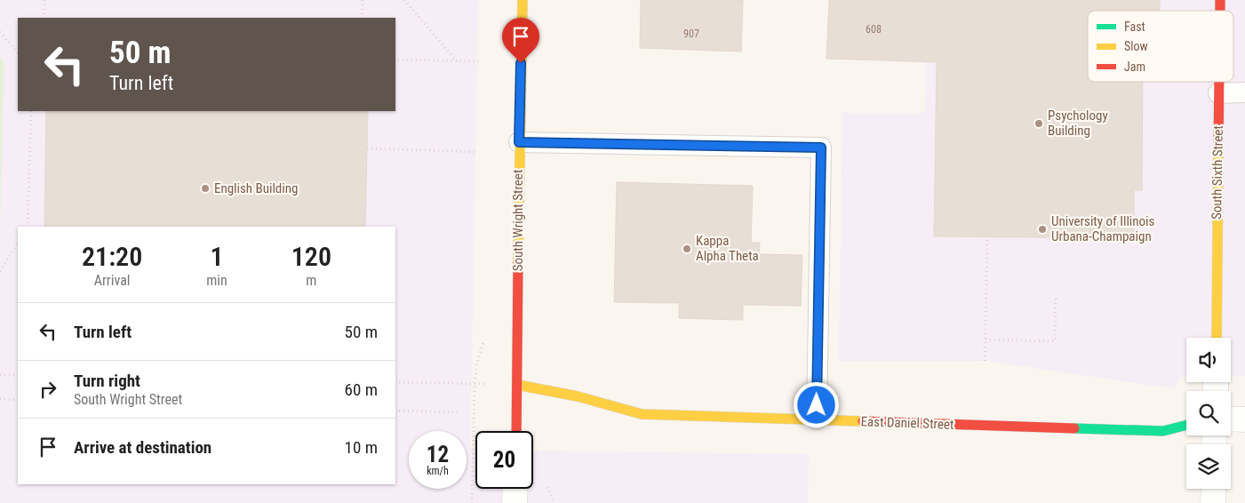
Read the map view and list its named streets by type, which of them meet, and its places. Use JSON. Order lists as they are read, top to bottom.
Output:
{
  "streets": {
    "street": ["South Sixth Street", "South Wright Street", "East Daniel Street"]
  },
  "crossings": [
    ["South Wright Street", "East Daniel Street"]
  ],
  "places": [
    "Psychology Building",
    "English Building",
    "University of Illinois Urbana-Champaign",
    "Kappa Alpha Theta"
  ],
  "house_numbers": ["608", "907"],
  "legend": ["Fast", "Slow", "Jam"],
  "page": {
    "turn": ["50 m", "Turn left"],
    "eta": [
      "21:20",
      "Arrival",
      "1",
      "min",
      "120",
      "m"
    ],
    "list": [
      {
        "name": "Turn left",
        "value": "50 m"
      },
      {
        "name": "Turn right",
        "note": "South Wright Street",
        "value": "60 m"
      },
      {
        "name": "Arrive at destination",
        "value": "10 m"
      }
    ],
    "speed": "12 km/h",
    "limit": "20"
  }
}
